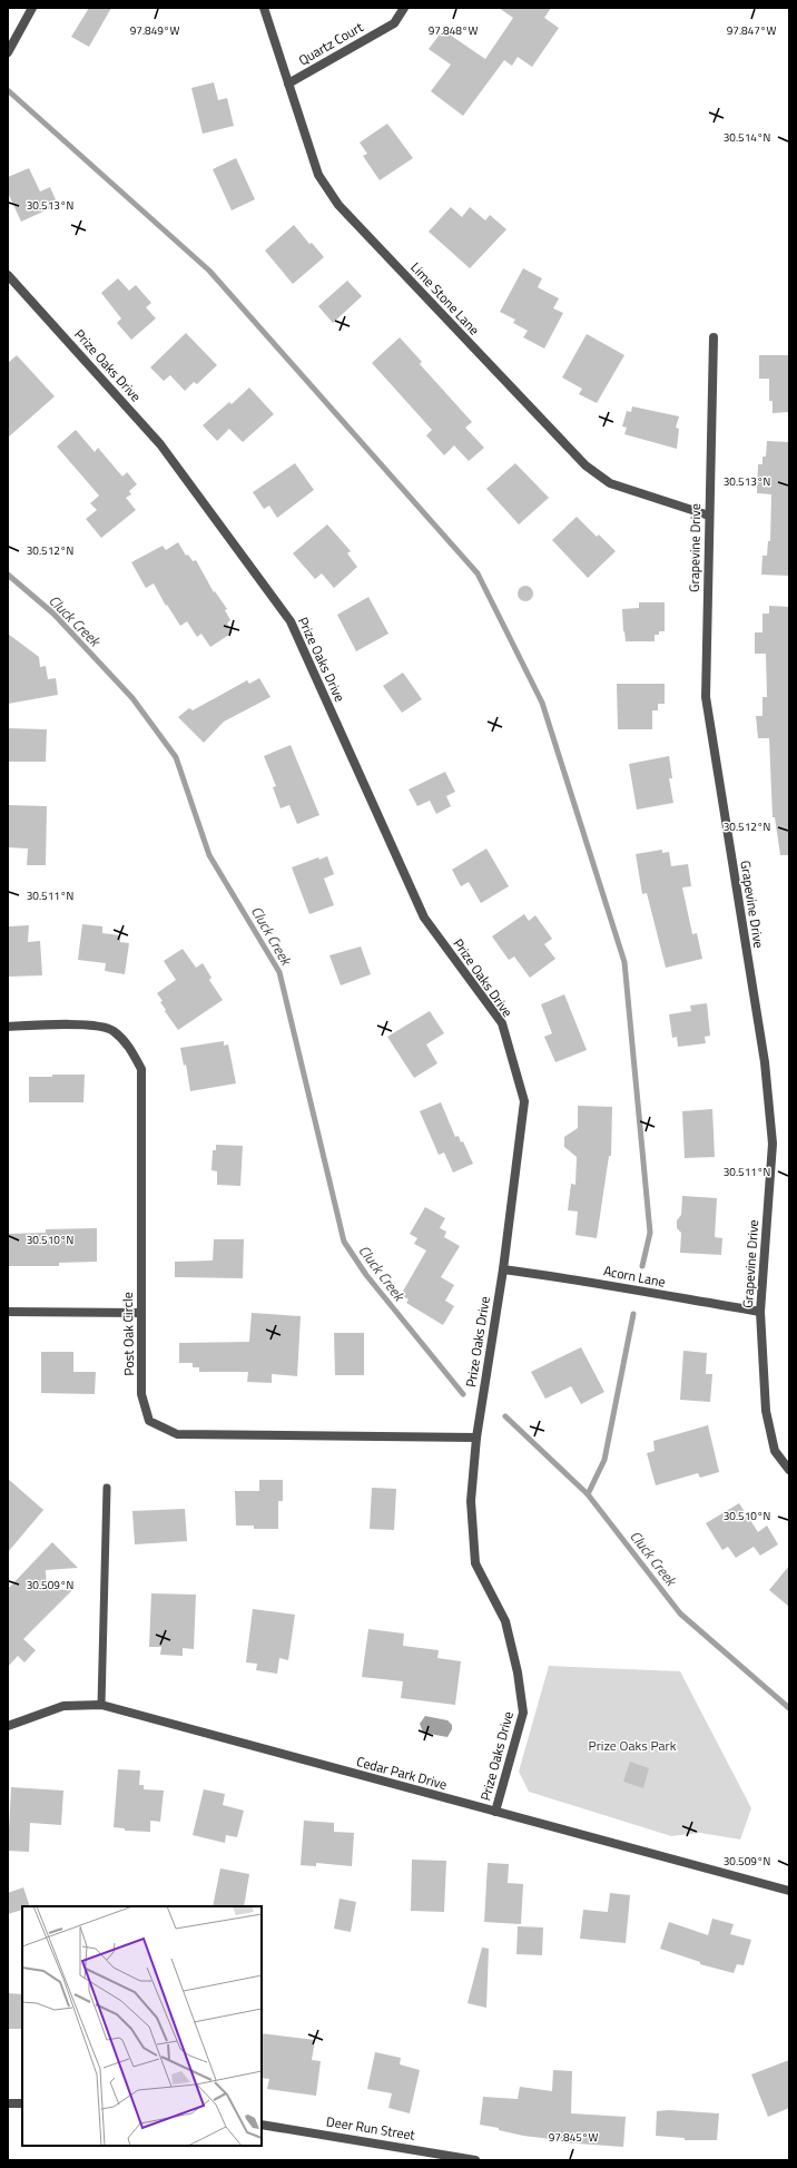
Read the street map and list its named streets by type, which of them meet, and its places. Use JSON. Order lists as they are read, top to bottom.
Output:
{
  "streets": {
    "street": [
      "Quartz Court",
      "Lime Stone Lane",
      "Prize Oaks Drive",
      "Grapevine Drive",
      "Acorn Lane",
      "Post Oak Circle",
      "Cedar Park Drive",
      "Deer Run Street"
    ]
  },
  "crossings": [
    ["Quartz Court", "Lime Stone Lane"],
    ["Lime Stone Lane", "Grapevine Drive"],
    ["Prize Oaks Drive", "Acorn Lane"],
    ["Prize Oaks Drive", "Post Oak Circle"],
    ["Prize Oaks Drive", "Cedar Park Drive"],
    ["Grapevine Drive", "Acorn Lane"]
  ],
  "water": ["Cluck Creek"],
  "parks": ["Prize Oaks Park"],
  "coordinates": [
    "97.849°W",
    "97.848°W",
    "97.847°W",
    "30.514°N",
    "30.513°N",
    "30.512°N",
    "30.511°N",
    "30.510°N",
    "30.509°N",
    "97.845°W"
  ]
}
